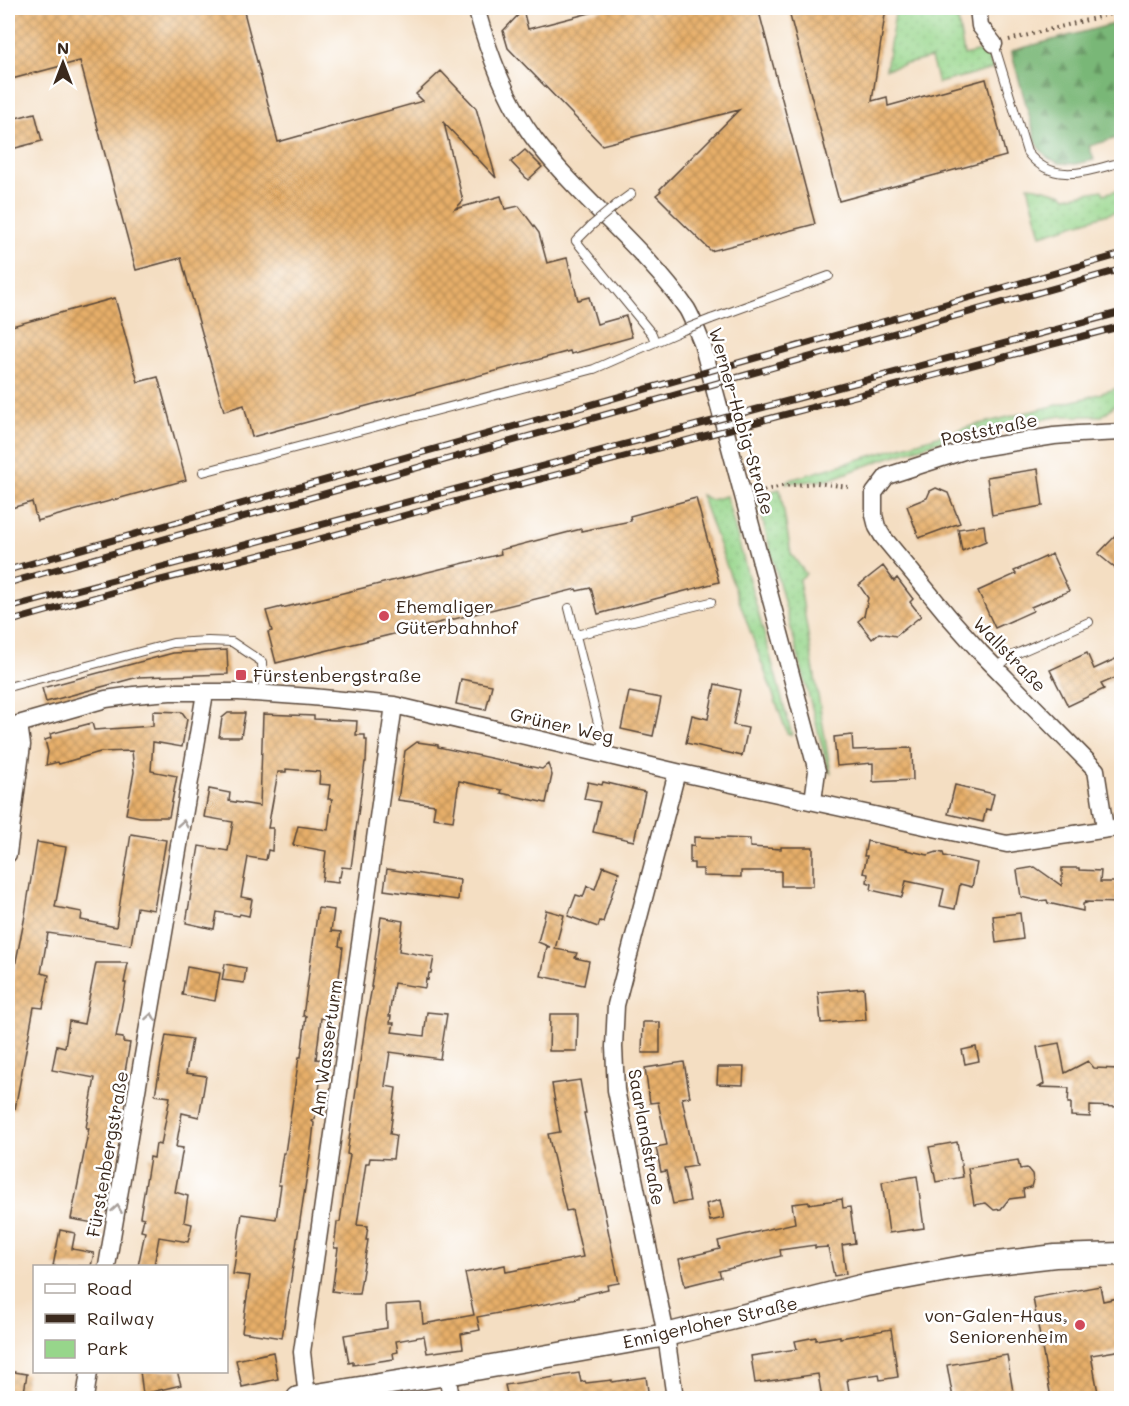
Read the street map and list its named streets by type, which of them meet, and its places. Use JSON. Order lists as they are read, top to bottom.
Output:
{
  "streets": {
    "main road": ["Ennigerloher Straße"],
    "street": [
      "Werner-Habig-Straße",
      "Poststraße",
      "Wallstraße",
      "Grüner Weg",
      "Am Wasserturm",
      "Saarlandstraße",
      "Fürstenbergstraße"
    ]
  },
  "crossings": [
    ["Werner-Habig-Straße", "Grüner Weg"],
    ["Poststraße", "Wallstraße"],
    ["Wallstraße", "Grüner Weg"],
    ["Grüner Weg", "Am Wasserturm"],
    ["Grüner Weg", "Saarlandstraße"],
    ["Grüner Weg", "Fürstenbergstraße"],
    ["Am Wasserturm", "Ennigerloher Straße"],
    ["Saarlandstraße", "Ennigerloher Straße"]
  ],
  "one_way": ["Fürstenbergstraße"],
  "places": {
    "other": ["Ehemaliger Güterbahnhof", "von-Galen-Haus, Seniorenheim"],
    "transit": ["Fürstenbergstraße"]
  },
  "legend": ["Road", "Railway", "Park"],
  "north": "top"
}
